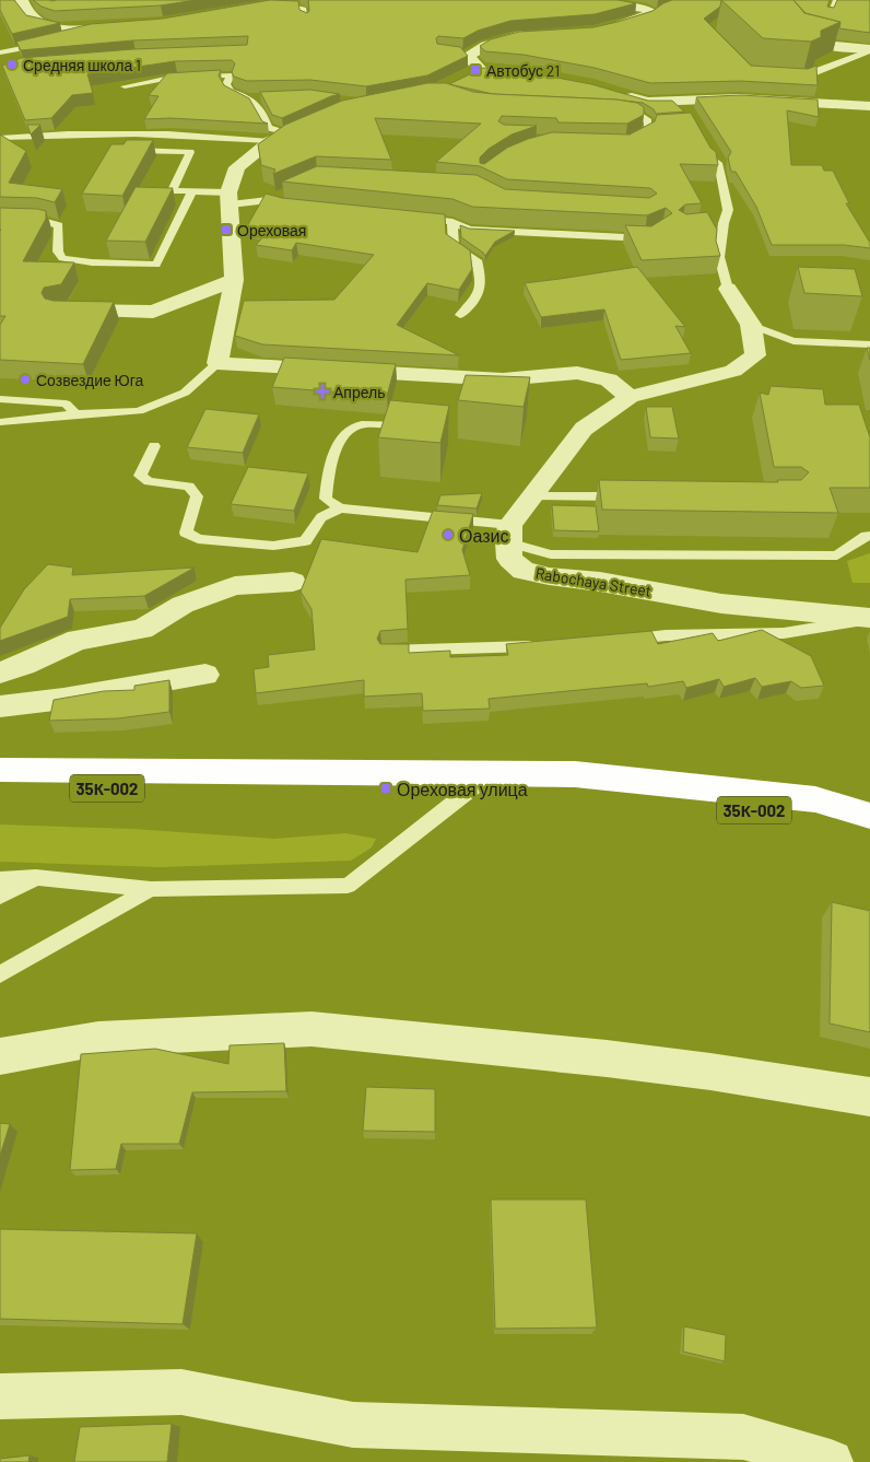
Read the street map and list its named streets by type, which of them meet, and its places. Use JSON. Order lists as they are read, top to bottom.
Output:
{
  "streets": {
    "highway": ["35К-002"],
    "street": ["Rabochaya Street"]
  },
  "places": {
    "other": ["Средняя школа 1", "Созвездие Юга", "Оазис"],
    "transit": ["Автобус 21", "Ореховая", "Ореховая улица"],
    "health": ["Апрель"]
  }
}
